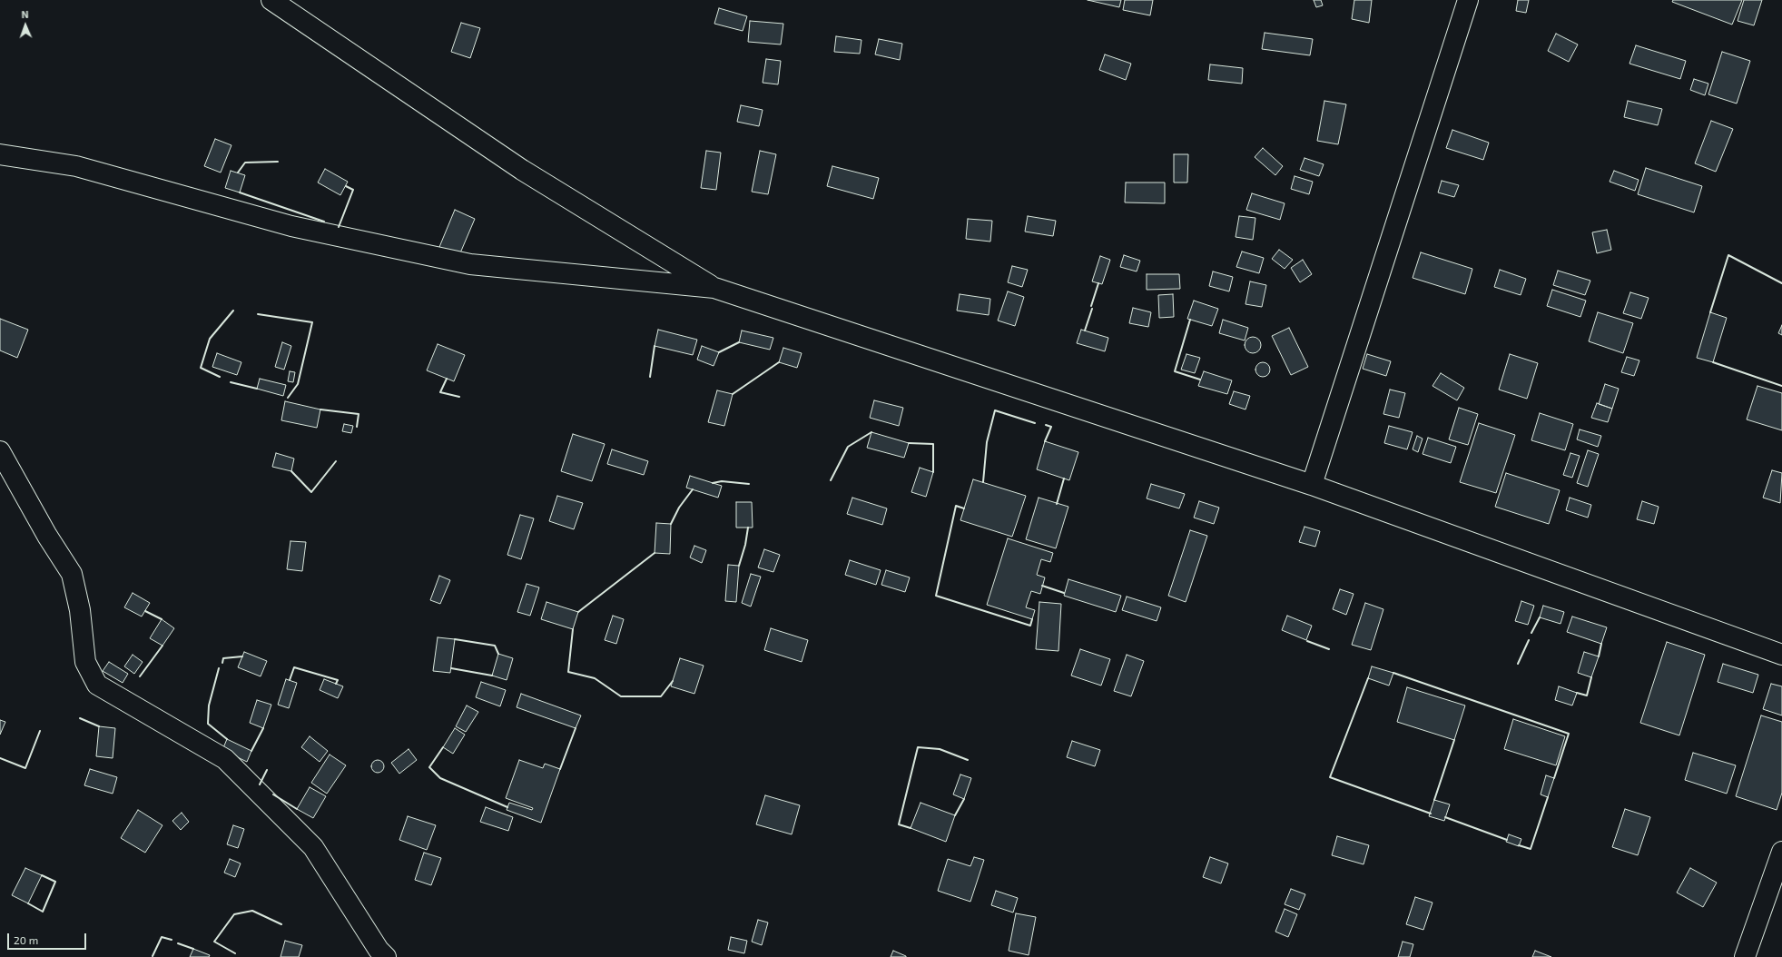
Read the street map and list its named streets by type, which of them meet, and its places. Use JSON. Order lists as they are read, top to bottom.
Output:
{
  "scale_bar": "20 m",
  "north": "top"
}
